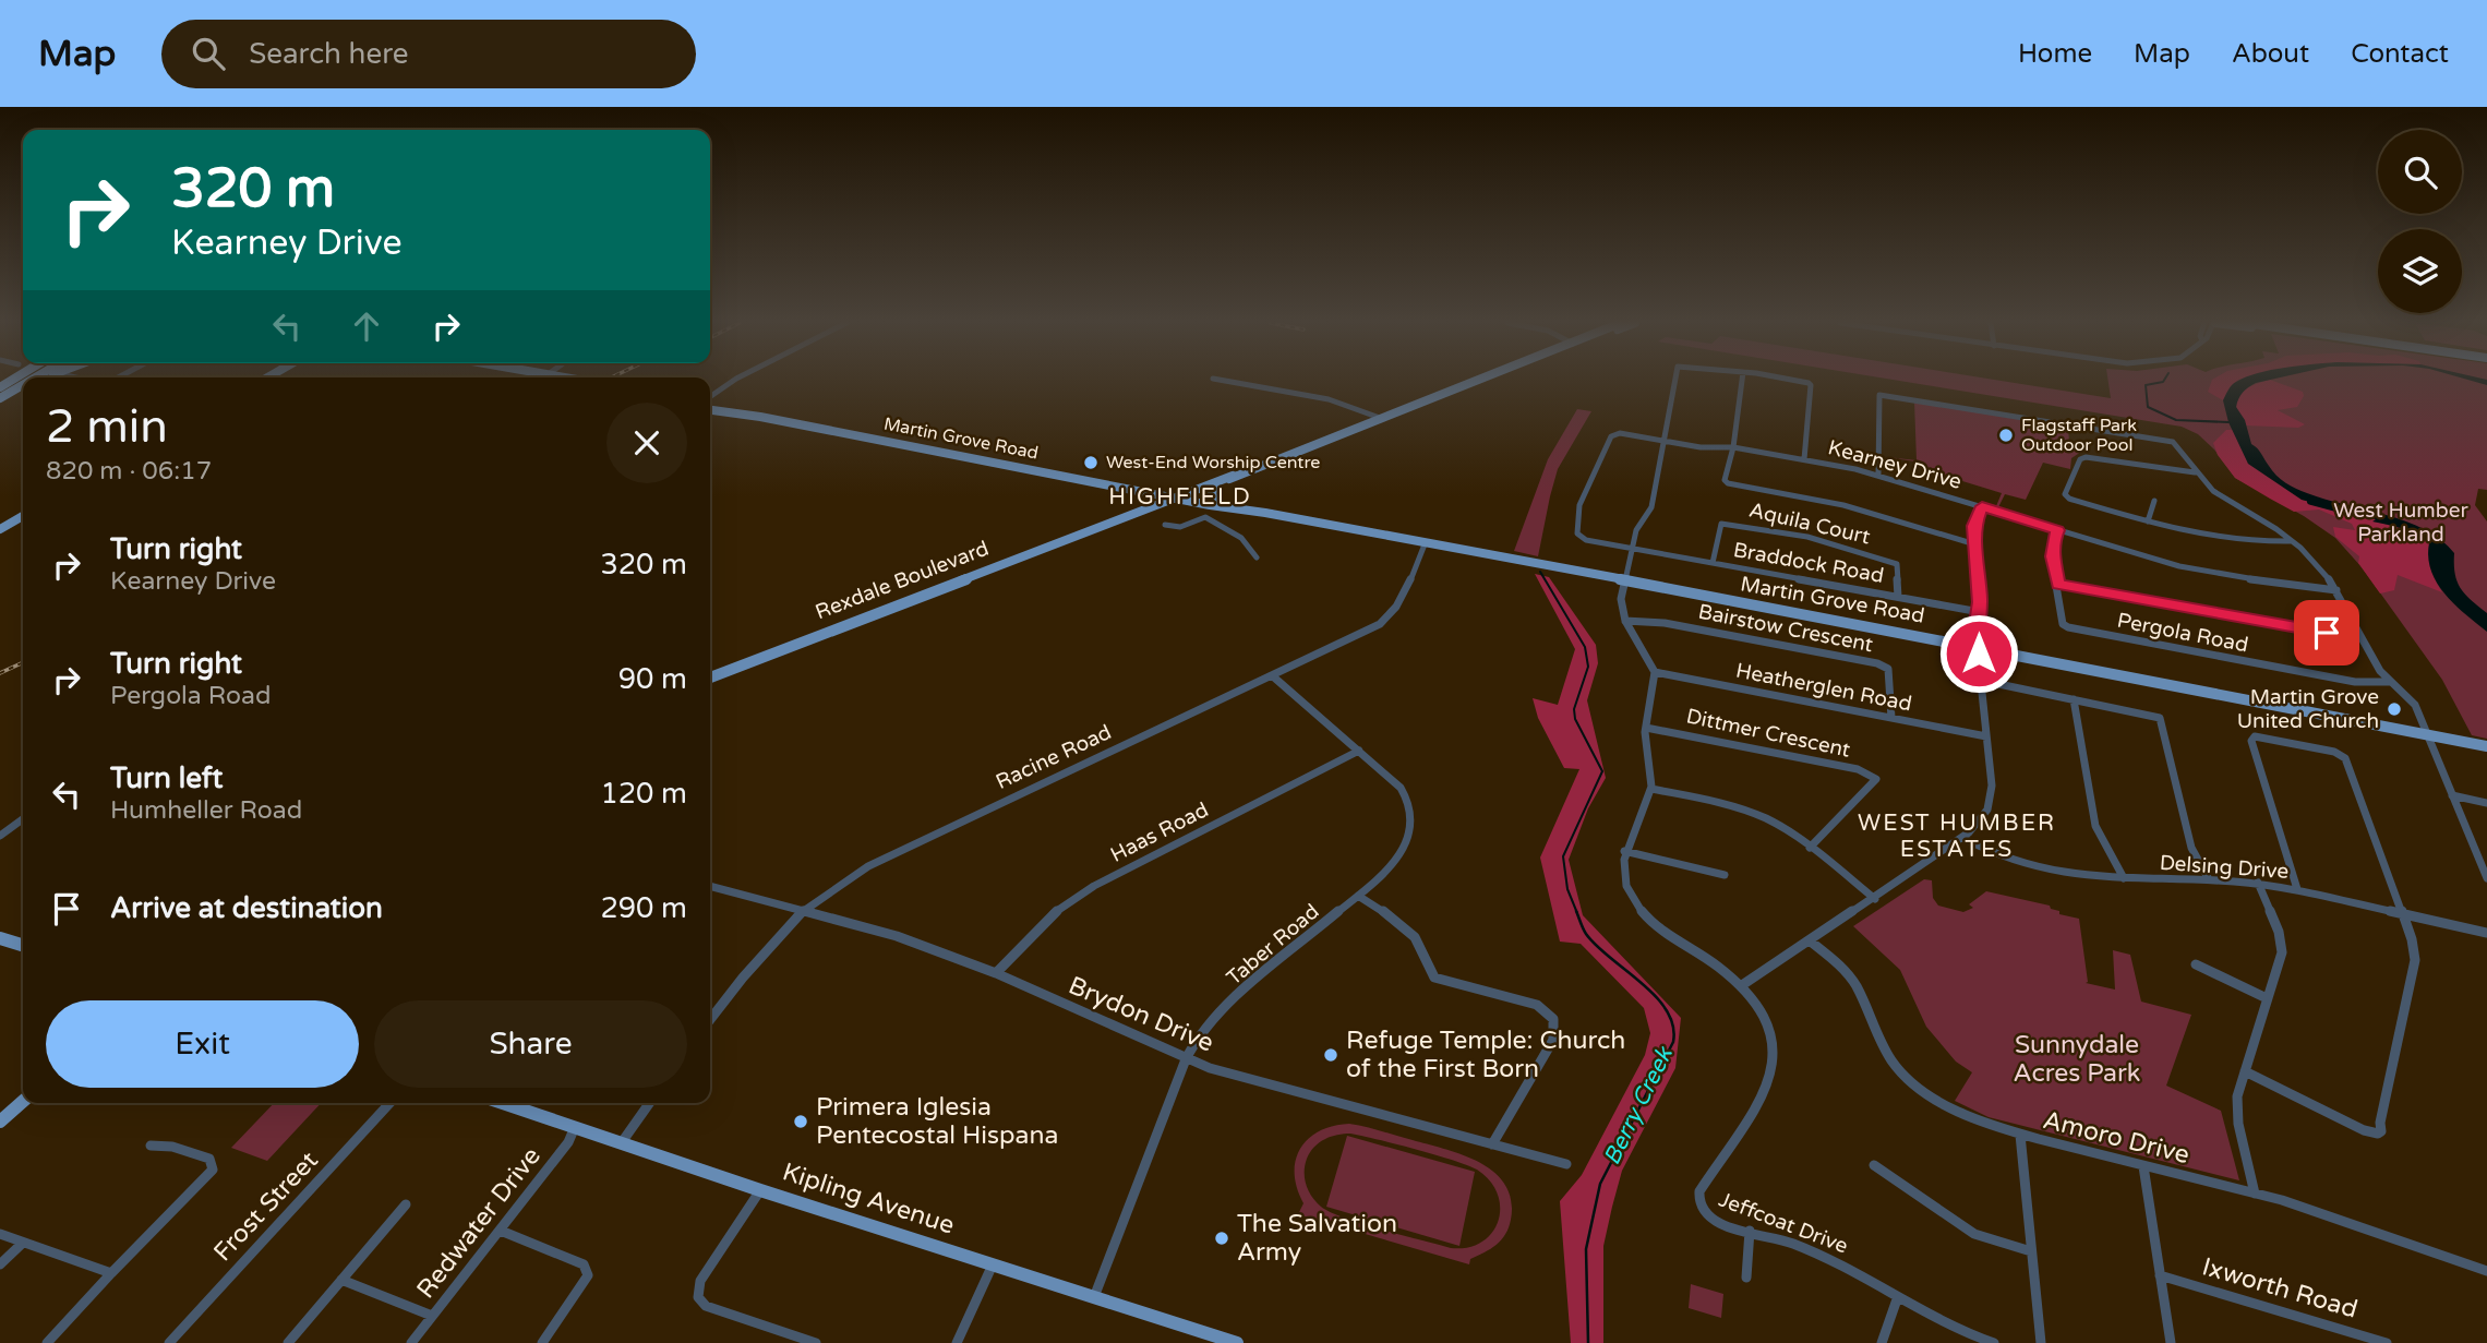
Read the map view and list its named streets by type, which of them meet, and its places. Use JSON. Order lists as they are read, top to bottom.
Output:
{
  "streets": {
    "main road": ["Martin Grove Road", "Rexdale Boulevard", "Kipling Avenue"],
    "street": [
      "Kearney Drive",
      "Aquila Court",
      "Braddock Road",
      "Bairstow Crescent",
      "Pergola Road",
      "Heatherglen Road",
      "Dittmer Crescent",
      "Racine Road",
      "Haas Road",
      "Delsing Drive",
      "Taber Road",
      "Brydon Drive",
      "Amoro Drive",
      "Frost Street",
      "Redwater Drive",
      "Jeffcoat Drive",
      "Ixworth Road"
    ]
  },
  "crossings": [
    ["Martin Grove Road", "Rexdale Boulevard"],
    ["Martin Grove Road", "Racine Road"],
    ["Kearney Drive", "Braddock Road"],
    ["Kearney Drive", "Pergola Road"],
    ["Aquila Court", "Braddock Road"],
    ["Bairstow Crescent", "Heatherglen Road"],
    ["Racine Road", "Taber Road"],
    ["Racine Road", "Brydon Drive"],
    ["Haas Road", "Taber Road"],
    ["Haas Road", "Brydon Drive"],
    ["Taber Road", "Brydon Drive"],
    ["Taber Road", "Kipling Avenue"],
    ["Kipling Avenue", "Redwater Drive"]
  ],
  "districts": ["HIGHFIELD", "WEST HUMBER ESTATES"],
  "water": ["Berry Creek"],
  "parks": ["West Humber Parkland", "Sunnydale Acres Park"],
  "places": [
    "Flagstaff Park Outdoor Pool",
    "West-End Worship Centre",
    "Martin Grove United Church",
    "Refuge Temple: Church of the First Born",
    "Primera Iglesia Pentecostal Hispana",
    "The Salvation Army"
  ],
  "page": {
    "header": "Map",
    "search": "Search here",
    "nav": [
      "Home",
      "Map",
      "About",
      "Contact"
    ],
    "turn": ["320 m", "Kearney Drive"],
    "heading": ["2 min", "820 m · 06:17"],
    "list": [
      {
        "name": "Turn right",
        "note": "Kearney Drive",
        "value": "320 m"
      },
      {
        "name": "Turn right",
        "note": "Pergola Road",
        "value": "90 m"
      },
      {
        "name": "Turn left",
        "note": "Humheller Road",
        "value": "120 m"
      },
      {
        "name": "Arrive at destination",
        "value": "290 m"
      }
    ],
    "buttons": ["Exit", "Share"]
  }
}
